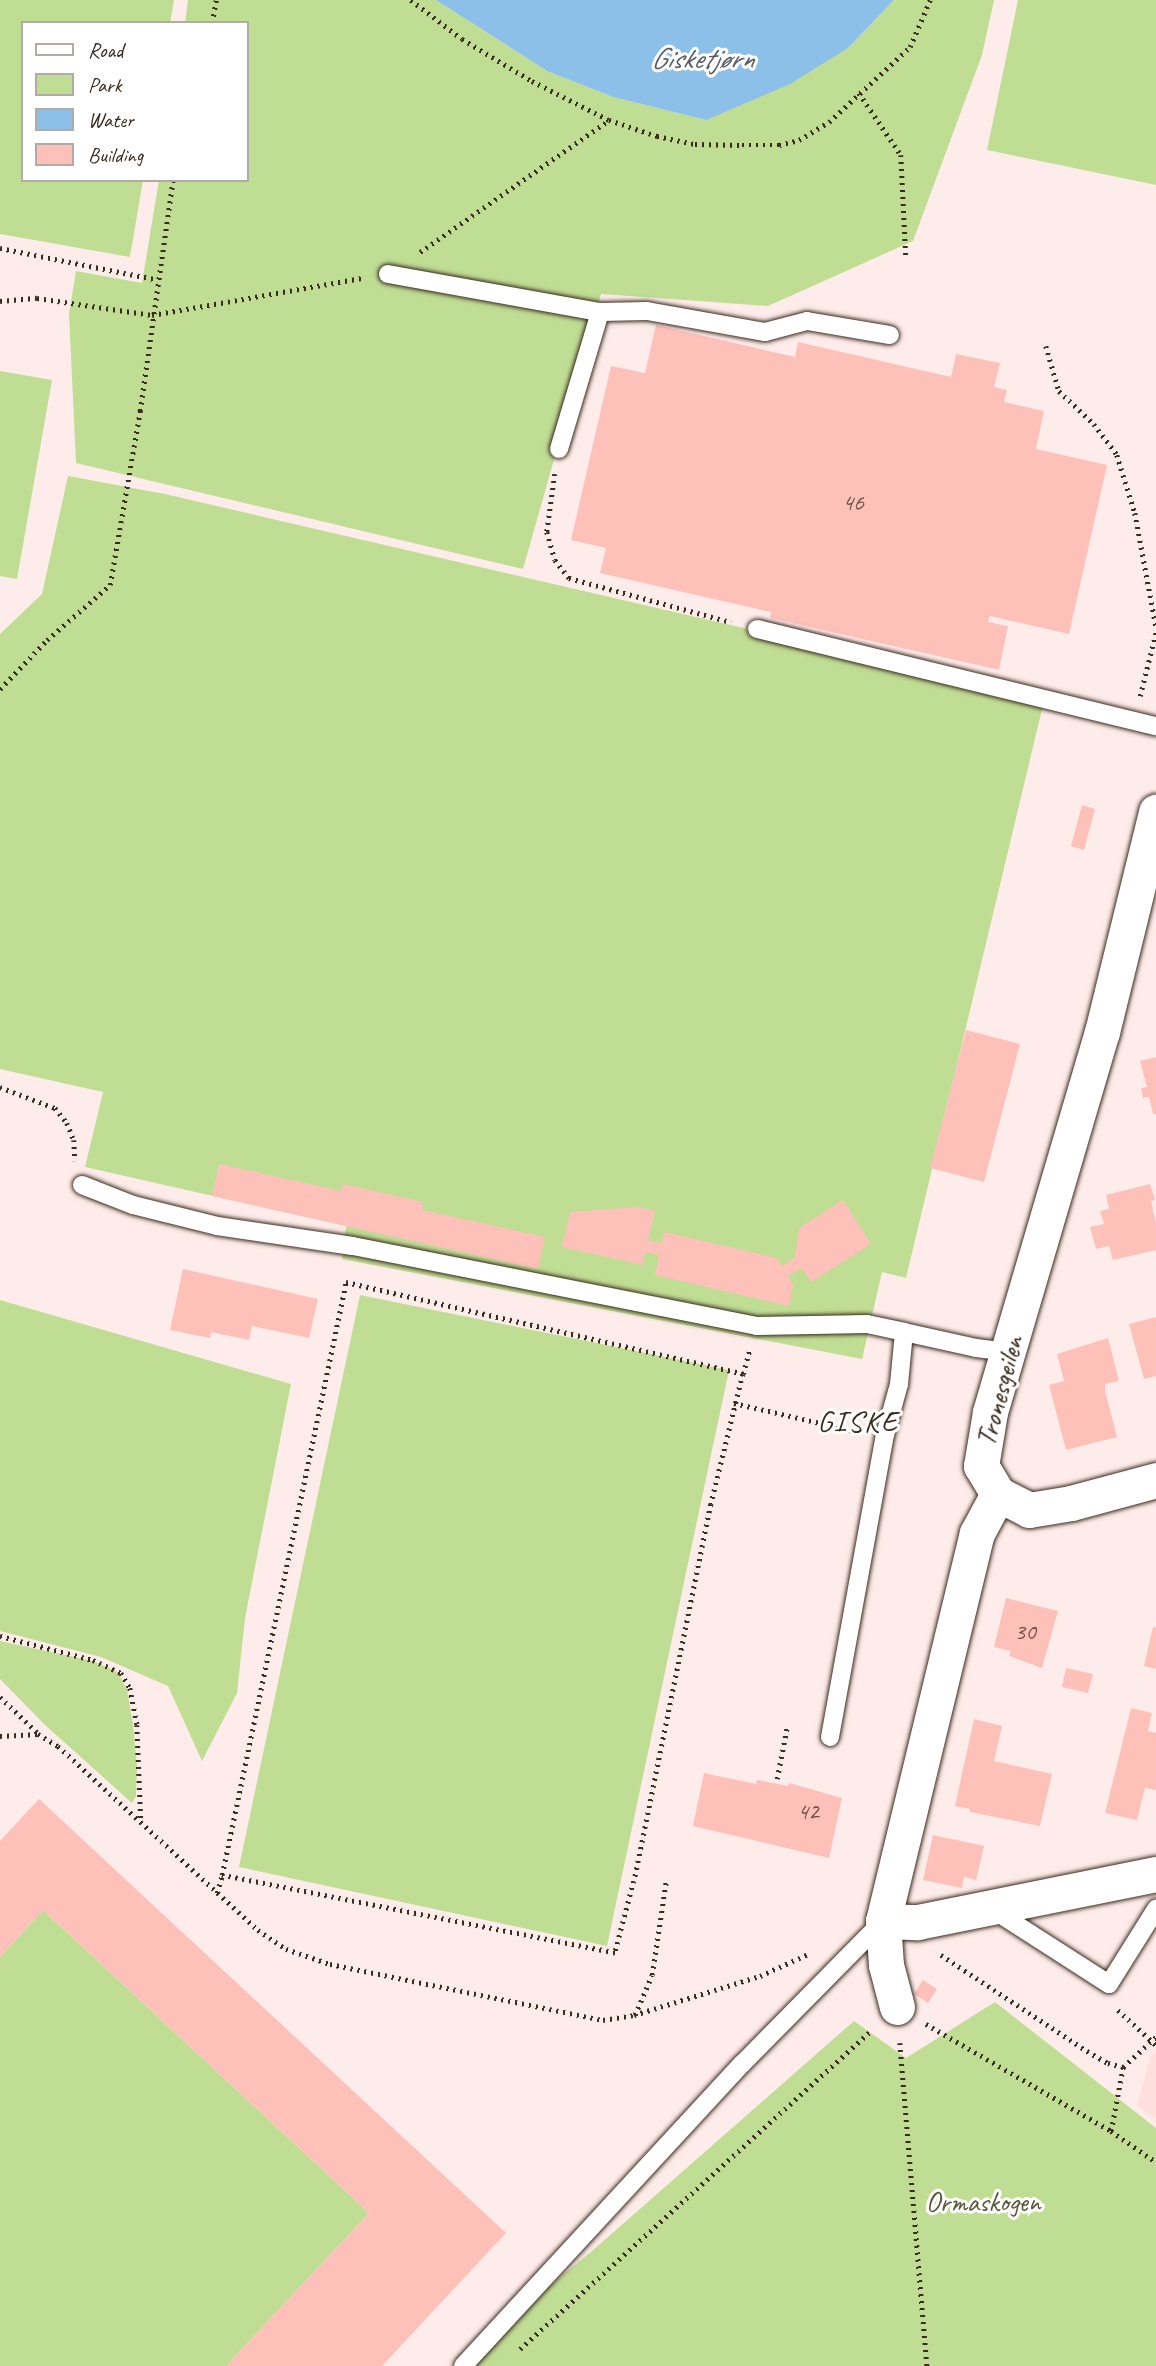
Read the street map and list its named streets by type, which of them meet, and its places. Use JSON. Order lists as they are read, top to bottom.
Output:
{
  "streets": {
    "street": ["Tronesgeilen"]
  },
  "districts": ["GISKE"],
  "water": ["Gisketjørn"],
  "parks": ["Ormaskogen"],
  "house_numbers": ["46", "30", "42"],
  "legend": [
    "Road",
    "Park",
    "Water",
    "Building"
  ]
}
